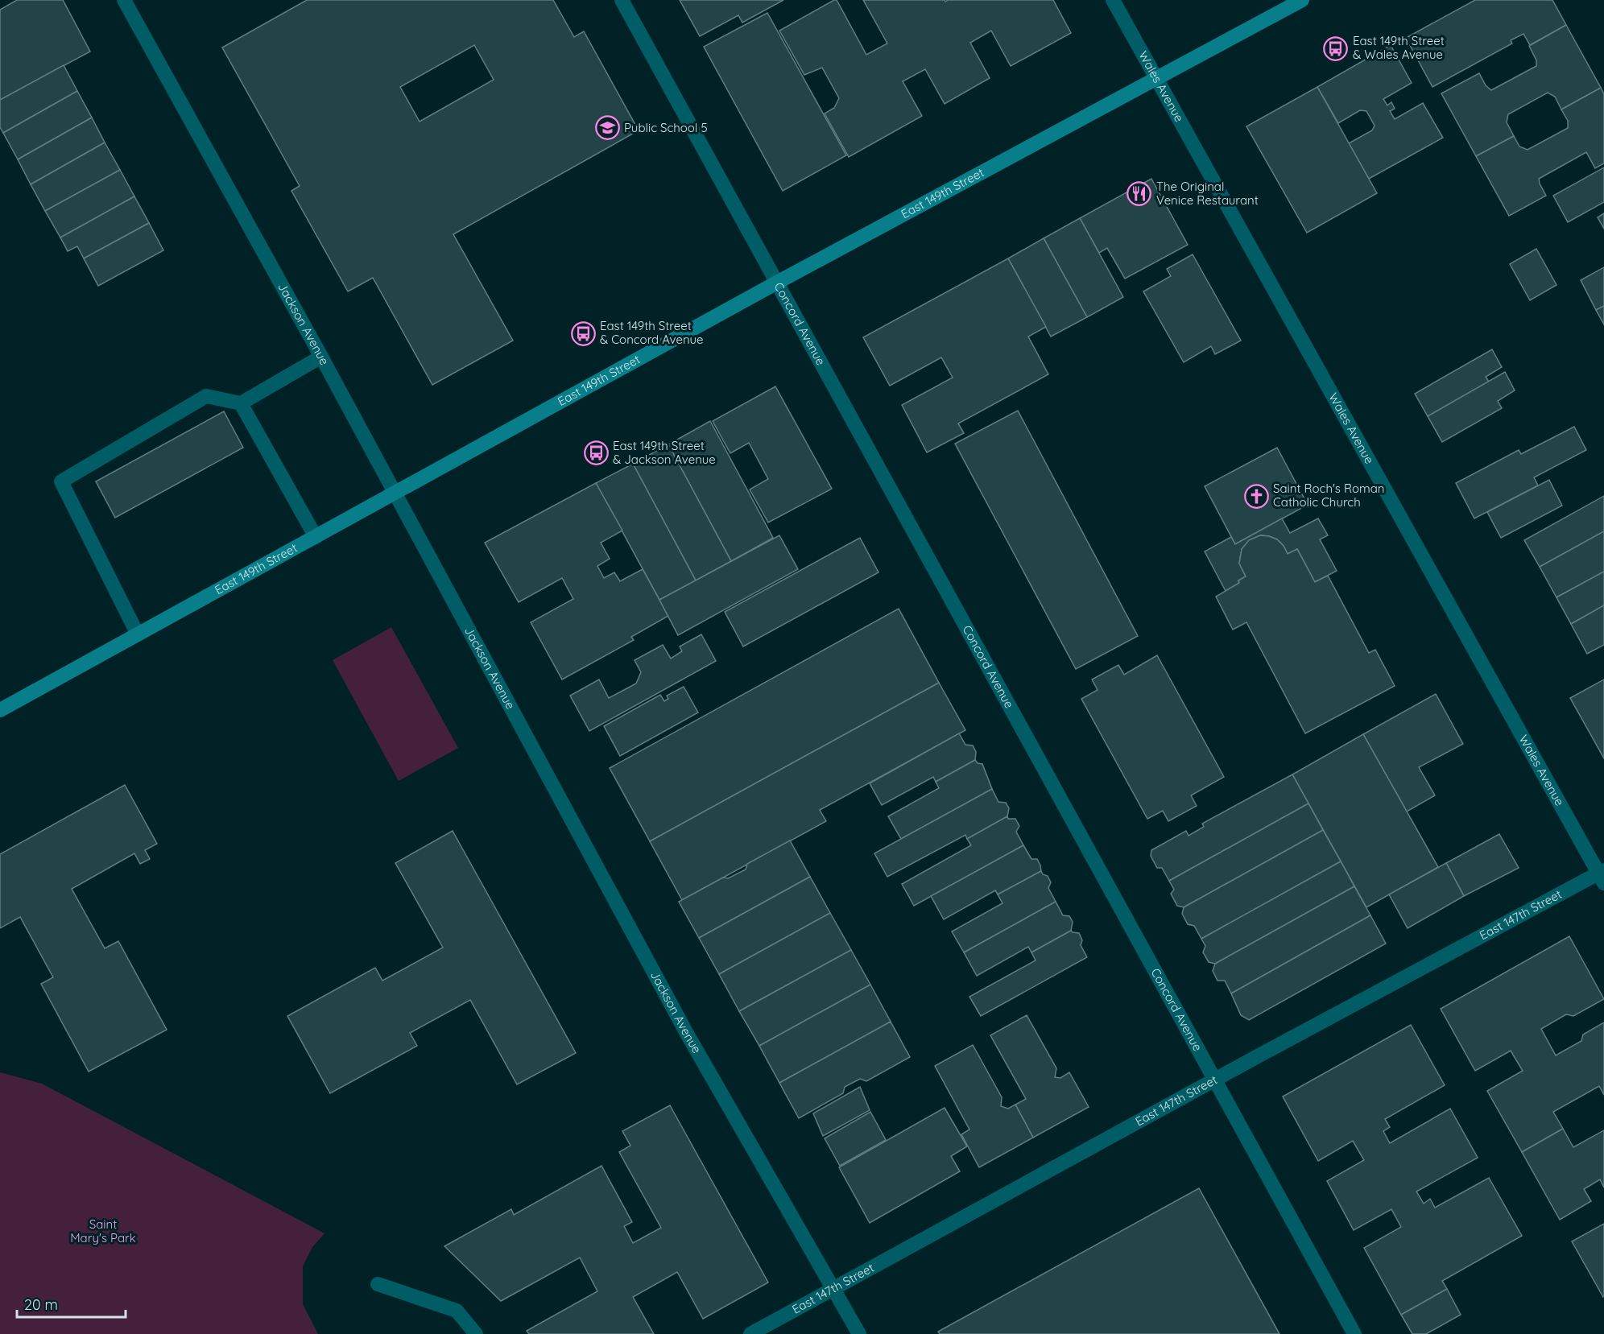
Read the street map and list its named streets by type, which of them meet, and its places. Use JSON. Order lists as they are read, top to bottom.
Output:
{
  "streets": {
    "main road": ["East 149th Street"],
    "street": [
      "Wales Avenue",
      "Jackson Avenue",
      "Concord Avenue",
      "East 147th Street"
    ]
  },
  "crossings": [
    ["Wales Avenue", "East 149th Street"],
    ["Wales Avenue", "East 147th Street"],
    ["East 149th Street", "Jackson Avenue"],
    ["East 149th Street", "Concord Avenue"],
    ["Jackson Avenue", "East 147th Street"],
    ["Concord Avenue", "East 147th Street"]
  ],
  "parks": ["Saint Mary's Park"],
  "places": {
    "bus stop": ["East 149th Street & Wales Avenue", "East 149th Street & Concord Avenue", "East 149th Street & Jackson Avenue"],
    "school or university": ["Public School 5"],
    "restaurant": ["The Original Venice Restaurant"],
    "church": ["Saint Roch's Roman Catholic Church"]
  },
  "scale_bar": "20 m"
}
